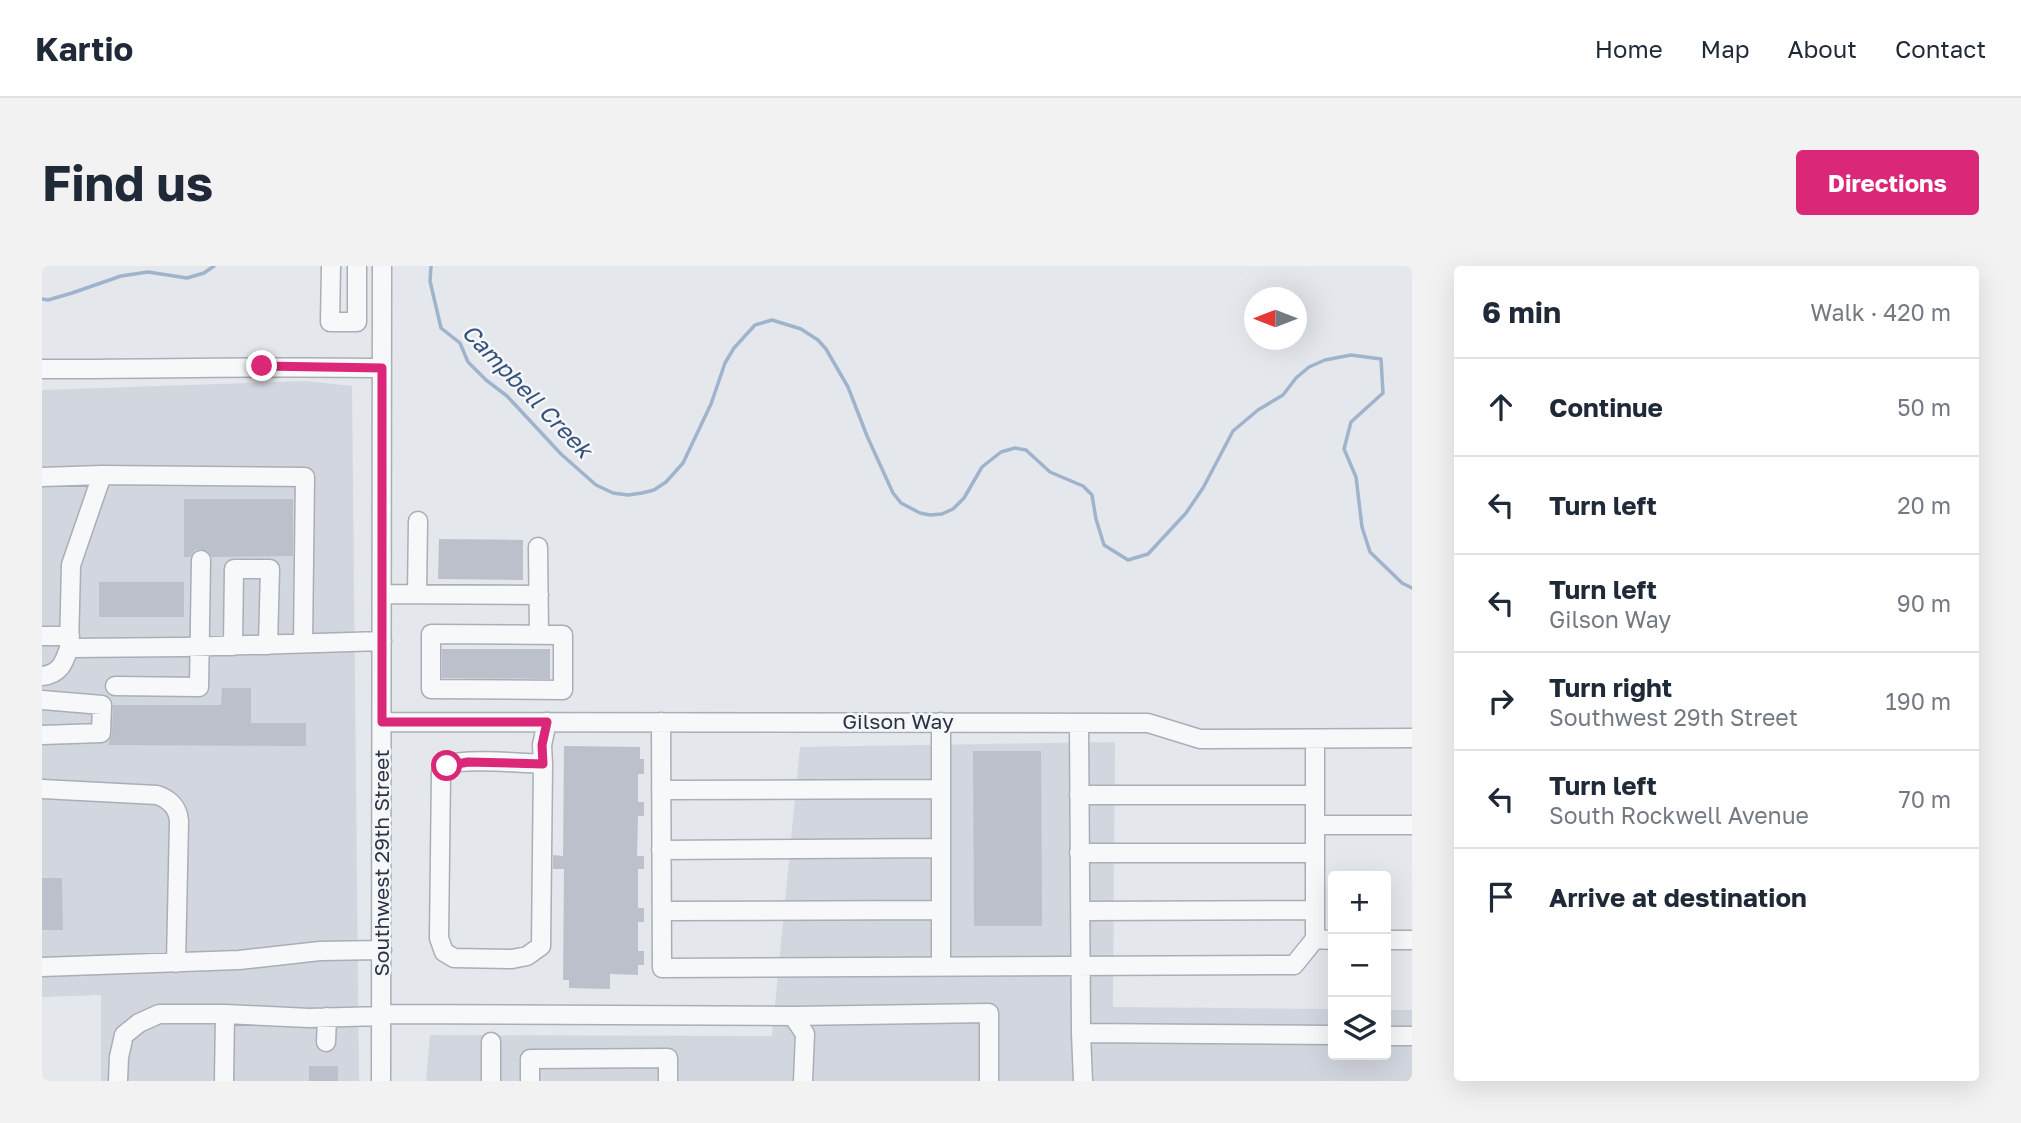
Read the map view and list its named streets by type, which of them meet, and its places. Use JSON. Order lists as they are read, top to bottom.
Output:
{
  "streets": {
    "street": ["Gilson Way", "Southwest 29th Street"]
  },
  "crossings": [
    ["Gilson Way", "Southwest 29th Street"]
  ],
  "water": ["Campbell Creek"],
  "north": "left",
  "page": {
    "header": "Kartio",
    "nav": [
      "Home",
      "Map",
      "About",
      "Contact"
    ],
    "buttons": "Directions",
    "title": "Find us",
    "heading": ["6 min", "Walk · 420 m"],
    "list": [
      ["Continue", "50 m"],
      ["Turn left", "20 m"],
      ["Turn left", "Gilson Way", "90 m"],
      ["Turn right", "Southwest 29th Street", "190 m"],
      ["Turn left", "South Rockwell Avenue", "70 m"],
      "Arrive at destination"
    ],
    "map_buttons": ["+", "−"]
  }
}
